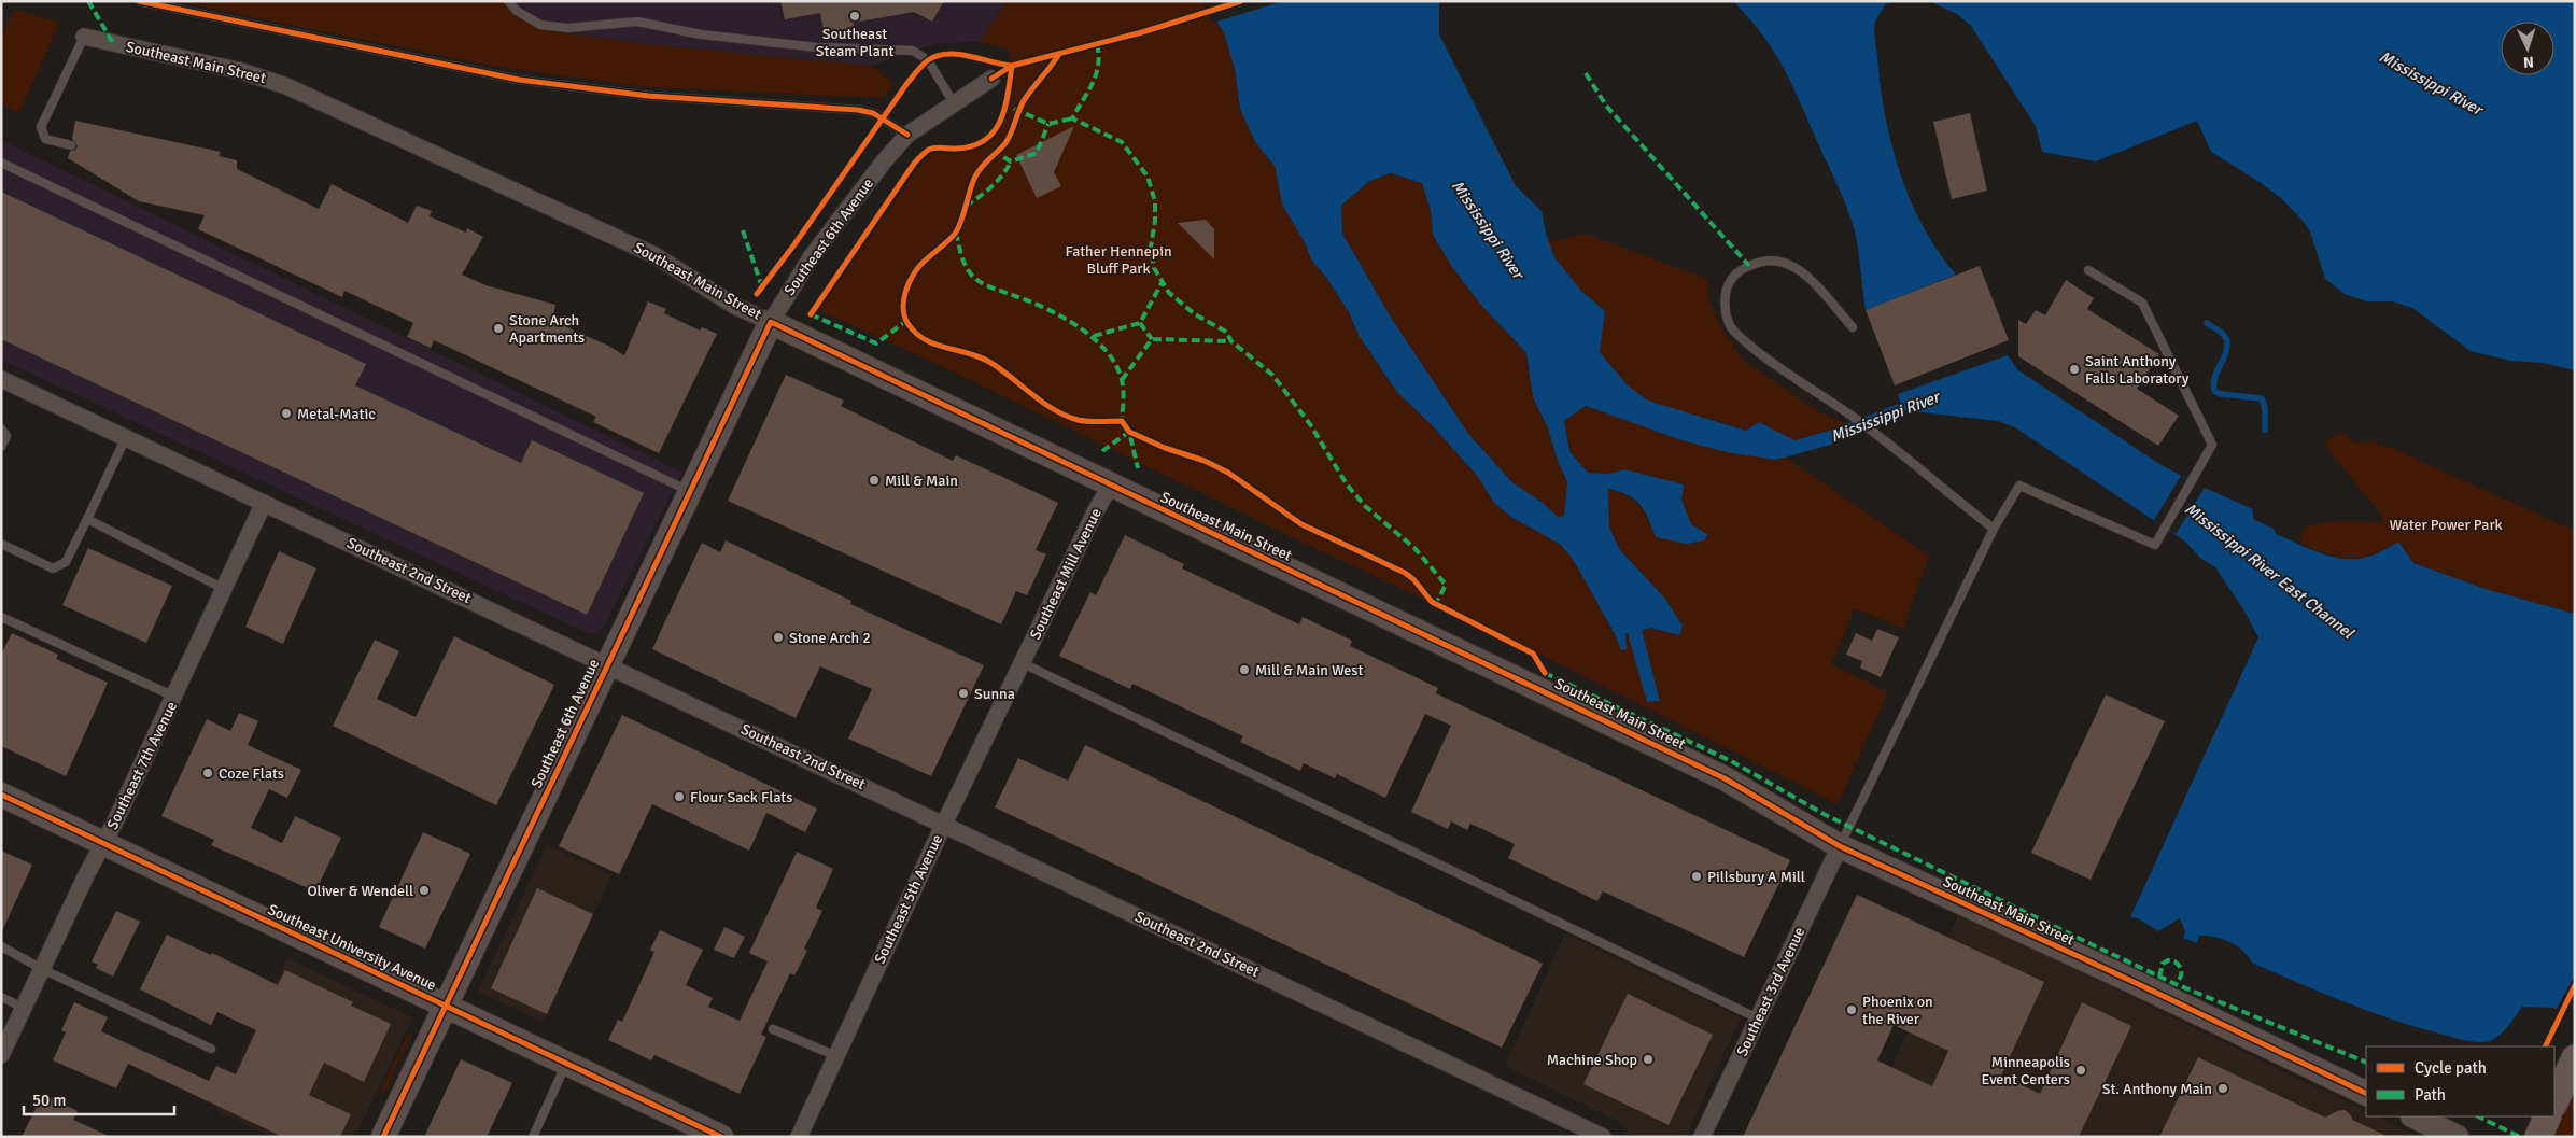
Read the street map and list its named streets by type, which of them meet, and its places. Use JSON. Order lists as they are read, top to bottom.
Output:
{
  "streets": {
    "street": [
      "Southeast Main Street",
      "Southeast 6th Avenue",
      "Southeast 2nd Street",
      "Southeast Mill Avenue",
      "Southeast 7th Avenue",
      "Southeast 5th Avenue",
      "Southeast University Avenue",
      "Southeast 3rd Avenue"
    ]
  },
  "crossings": [
    ["Southeast Main Street", "Southeast 6th Avenue"],
    ["Southeast Main Street", "Southeast Mill Avenue"],
    ["Southeast Main Street", "Southeast 3rd Avenue"],
    ["Southeast 6th Avenue", "Southeast 2nd Street"],
    ["Southeast 6th Avenue", "Southeast University Avenue"],
    ["Southeast 2nd Street", "Southeast 7th Avenue"],
    ["Southeast 2nd Street", "Southeast 5th Avenue"],
    ["Southeast Mill Avenue", "Southeast 5th Avenue"],
    ["Southeast 7th Avenue", "Southeast University Avenue"]
  ],
  "water": ["Mississippi River", "Mississippi River East Channel"],
  "parks": ["Father Hennepin Bluff Park", "Water Power Park"],
  "places": [
    "Southeast Steam Plant",
    "Stone Arch Apartments",
    "Saint Anthony Falls Laboratory",
    "Metal-Matic",
    "Mill & Main",
    "Stone Arch 2",
    "Mill & Main West",
    "Sunna",
    "Coze Flats",
    "Flour Sack Flats",
    "Pillsbury A Mill",
    "Oliver & Wendell",
    "Phoenix on the River",
    "Machine Shop",
    "Minneapolis Event Centers",
    "St. Anthony Main"
  ],
  "legend": ["Cycle path", "Path"],
  "scale_bar": "50 m",
  "north": "bottom"
}
